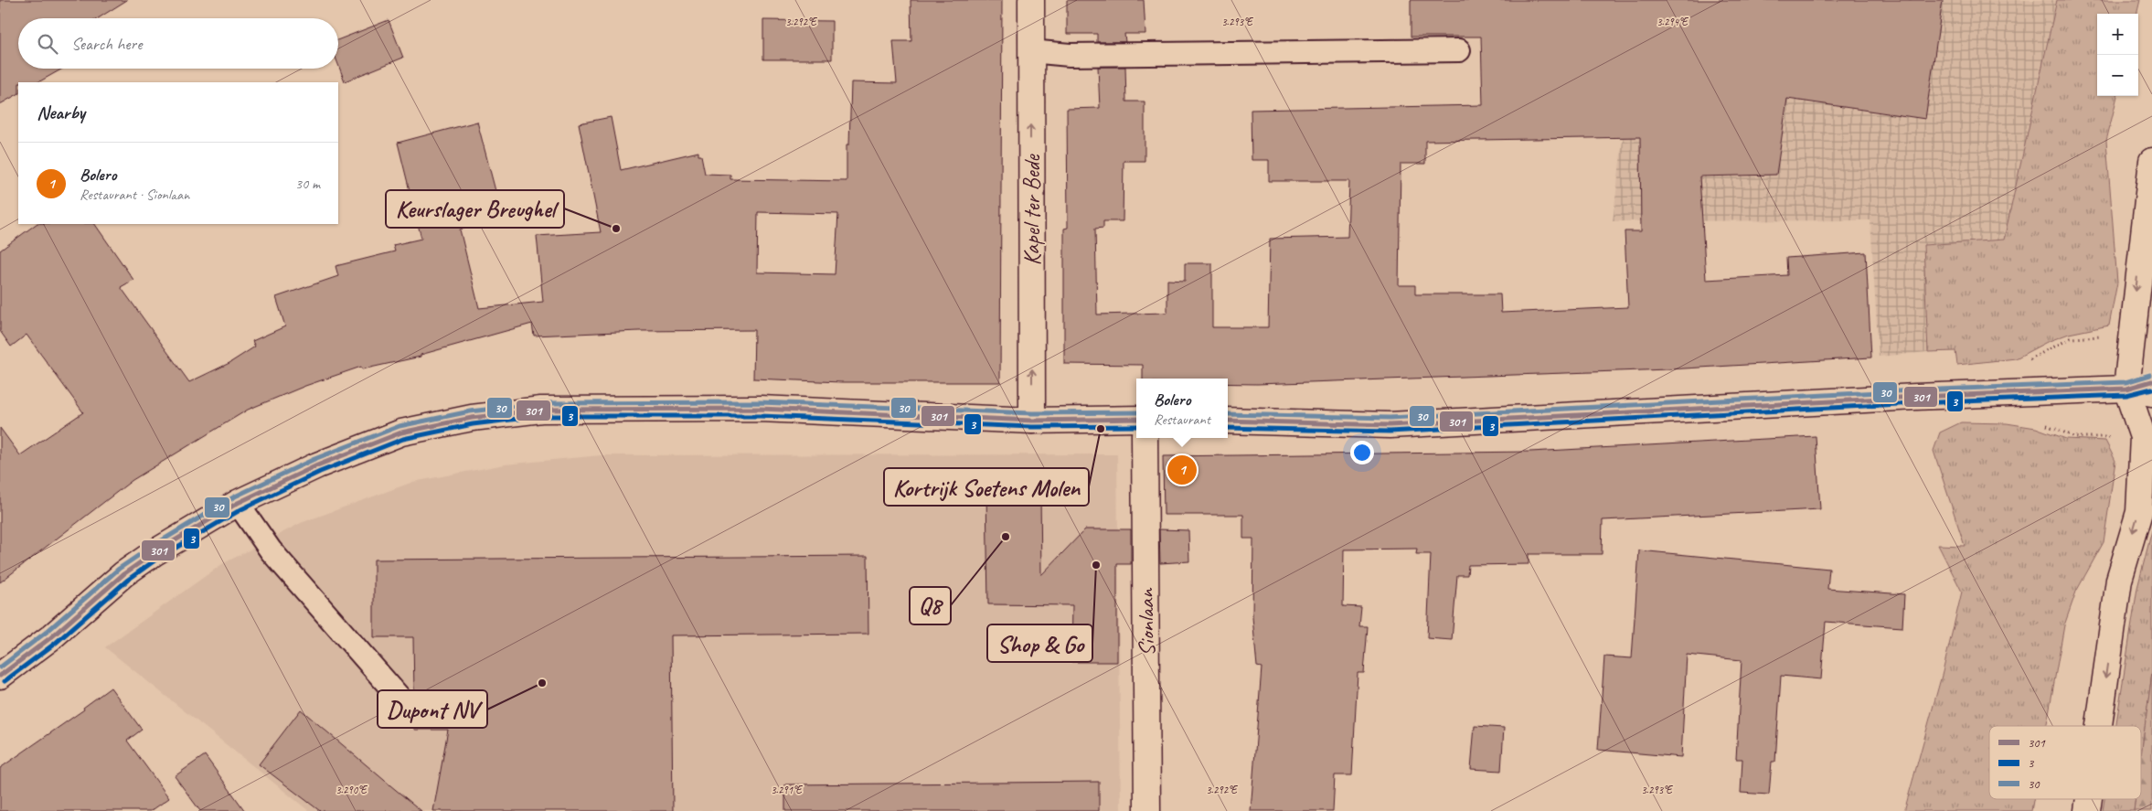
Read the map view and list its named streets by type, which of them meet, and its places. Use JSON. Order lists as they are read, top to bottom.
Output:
{
  "streets": {
    "main road": ["Kapel ter Bede", "Sionlaan"]
  },
  "one_way": ["Kapel ter Bede"],
  "places": [
    "Keurslager Breughel",
    "Kortrijk Soetens Molen",
    "Q8",
    "Shop & Go",
    "Dupont NV"
  ],
  "lines": ["transit line 30", "transit line 301", "transit line 3"],
  "legend": ["301", "3", "30"],
  "page": {
    "map_buttons": ["+", "−"],
    "search": "Search here",
    "heading": "Nearby",
    "list": [
      {
        "mark": "1",
        "name": "Bolero",
        "note": "Restaurant · Sionlaan",
        "value": "30 m"
      }
    ],
    "popup": ["Bolero", "Restaurant"],
    "pins": "1"
  },
  "coordinates": [
    "3.292°E",
    "3.293°E",
    "3.294°E",
    "3.290°E",
    "3.291°E"
  ]
}
